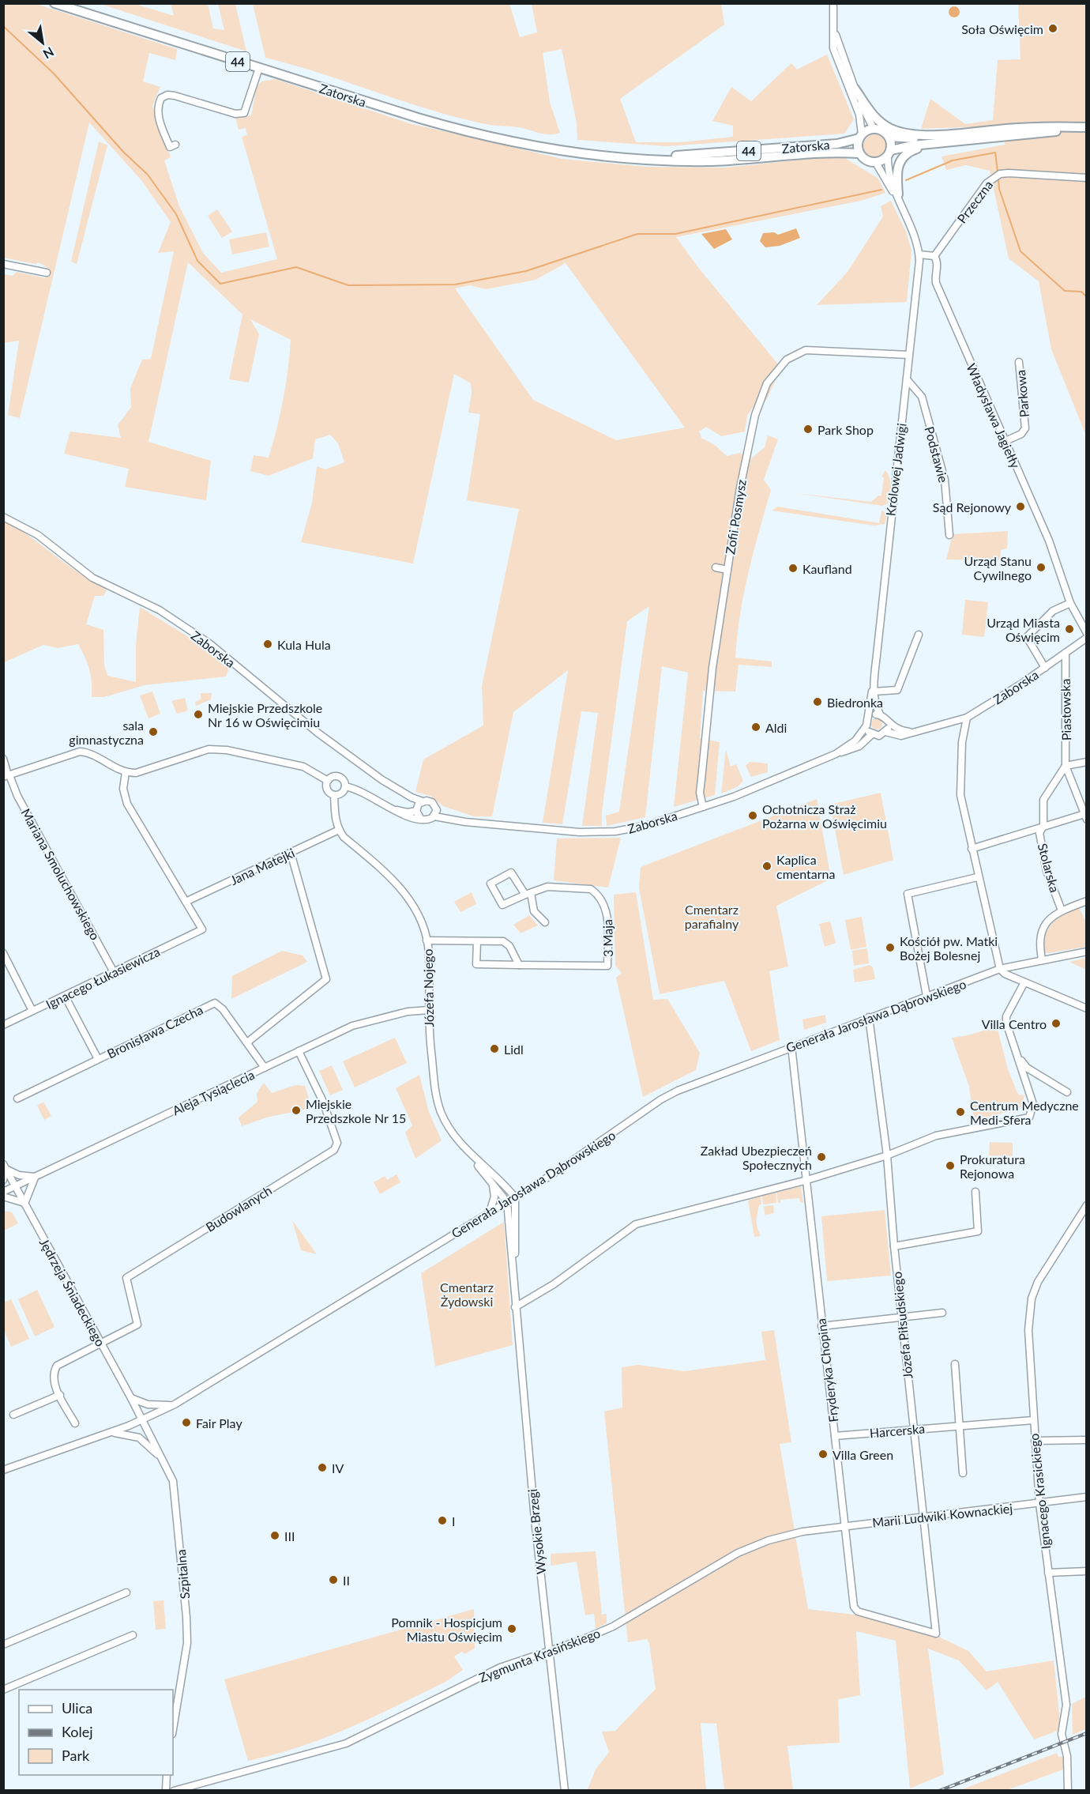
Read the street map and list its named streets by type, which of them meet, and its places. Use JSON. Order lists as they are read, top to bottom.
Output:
{
  "streets": {
    "main road": ["44", "Zatorska"],
    "street": [
      "Przeczna",
      "Parkowa",
      "Władysława Jagiełły",
      "Podstawie",
      "Królowej Jadwigi",
      "Zofii Posmysz",
      "Zaborska",
      "Piastowska",
      "Jana Matejki",
      "Stolarska",
      "Mariana Smoluchowskiego",
      "3 Maja",
      "Ignacego Łukasiewicza",
      "Józefa Nojego",
      "Generała Jarosława Dąbrowskiego",
      "Bronisława Czecha",
      "Aleja Tysiąclecia",
      "Budowlanych",
      "Jędrzeja Śniadeckiego",
      "Józefa Piłsudskiego",
      "Fryderyka Chopina",
      "Harcerska",
      "Ignacego Krasickiego",
      "Marii Ludwiki Kownackiej",
      "Wysokie Brzegi",
      "Szpitalna",
      "Zygmunta Krasińskiego"
    ]
  },
  "crossings": [
    ["44", "Zatorska"],
    ["Przeczna", "Władysława Jagiełły"],
    ["Parkowa", "Władysława Jagiełły"],
    ["Podstawie", "Królowej Jadwigi"],
    ["Królowej Jadwigi", "Zofii Posmysz"],
    ["Królowej Jadwigi", "Zaborska"],
    ["Zofii Posmysz", "Zaborska"],
    ["Zaborska", "Piastowska"],
    ["Piastowska", "Stolarska"],
    ["Jana Matejki", "Ignacego Łukasiewicza"],
    ["Jana Matejki", "Józefa Nojego"],
    ["Mariana Smoluchowskiego", "Ignacego Łukasiewicza"],
    ["Ignacego Łukasiewicza", "Bronisława Czecha"],
    ["Józefa Nojego", "Generała Jarosława Dąbrowskiego"],
    ["Józefa Nojego", "Aleja Tysiąclecia"],
    ["Józefa Nojego", "Wysokie Brzegi"],
    ["Generała Jarosława Dąbrowskiego", "Jędrzeja Śniadeckiego"],
    ["Generała Jarosława Dąbrowskiego", "Józefa Piłsudskiego"],
    ["Generała Jarosława Dąbrowskiego", "Fryderyka Chopina"],
    ["Generała Jarosława Dąbrowskiego", "Wysokie Brzegi"],
    ["Generała Jarosława Dąbrowskiego", "Szpitalna"],
    ["Bronisława Czecha", "Aleja Tysiąclecia"],
    ["Aleja Tysiąclecia", "Budowlanych"],
    ["Aleja Tysiąclecia", "Jędrzeja Śniadeckiego"],
    ["Budowlanych", "Jędrzeja Śniadeckiego"],
    ["Jędrzeja Śniadeckiego", "Szpitalna"],
    ["Józefa Piłsudskiego", "Fryderyka Chopina"],
    ["Józefa Piłsudskiego", "Harcerska"],
    ["Józefa Piłsudskiego", "Marii Ludwiki Kownackiej"],
    ["Fryderyka Chopina", "Harcerska"],
    ["Fryderyka Chopina", "Marii Ludwiki Kownackiej"],
    ["Fryderyka Chopina", "Zygmunta Krasińskiego"],
    ["Harcerska", "Ignacego Krasickiego"],
    ["Ignacego Krasickiego", "Marii Ludwiki Kownackiej"],
    ["Marii Ludwiki Kownackiej", "Zygmunta Krasińskiego"],
    ["Wysokie Brzegi", "Zygmunta Krasińskiego"]
  ],
  "parks": ["Cmentarz parafialny", "Cmentarz Żydowski"],
  "places": [
    "Soła Oświęcim",
    "Park Shop",
    "Sąd Rejonowy",
    "Urząd Stanu Cywilnego",
    "Kaufland",
    "Urząd Miasta Oświęcim",
    "Kula Hula",
    "Biedronka",
    "Miejskie Przedszkole Nr 16 w Oświęcimiu",
    "Aldi",
    "sala gimnastyczna",
    "Ochotnicza Straż Pożarna w Oświęcimiu",
    "Kaplica cmentarna",
    "Kościół pw. Matki Bożej Bolesnej",
    "Villa Centro",
    "Lidl",
    "Miejskie Przedszkole Nr 15",
    "Centrum Medyczne Medi-Sfera",
    "Zakład Ubezpieczeń Społecznych",
    "Prokuratura Rejonowa",
    "Fair Play",
    "Villa Green",
    "IV",
    "I",
    "III",
    "II",
    "Pomnik - Hospicjum Miastu Oświęcim"
  ],
  "legend": ["Ulica", "Kolej", "Park"],
  "north": "bottom right"
}
